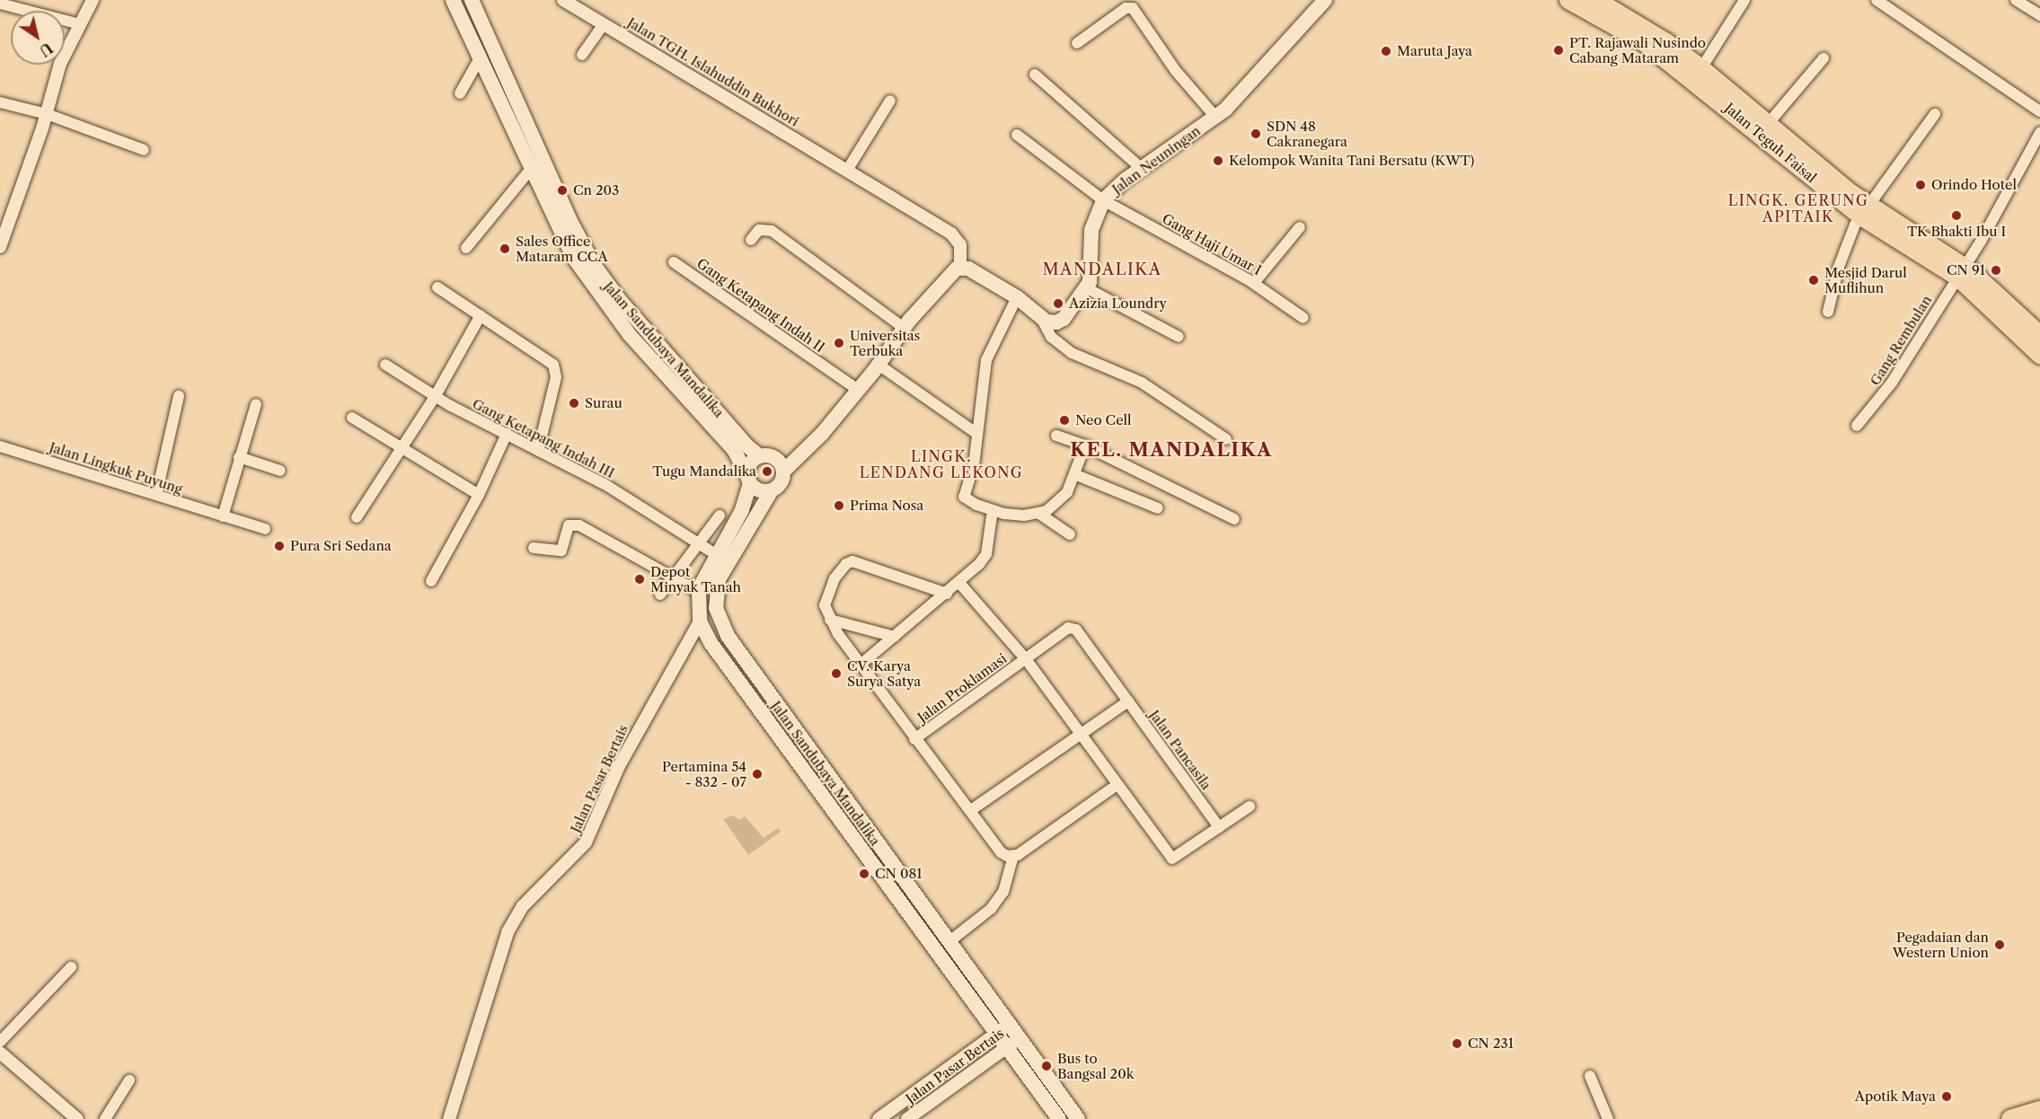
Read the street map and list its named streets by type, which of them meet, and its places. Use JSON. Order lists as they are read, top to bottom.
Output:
{
  "streets": {
    "highway": ["Jalan Teguh Faisal"],
    "main road": ["Jalan Neuningan", "Jalan Sandubaya Mandalika"],
    "street": [
      "Jalan TGH. Islahuddin Bukhori",
      "Gang Haji Umar I",
      "Gang Ketapang Indah II",
      "Gang Rembulan",
      "Gang Ketapang Indah III",
      "Jalan Lingkuk Puyung",
      "Jalan Proklamasi",
      "Jalan Pancasila",
      "Jalan Pasar Bertais"
    ]
  },
  "crossings": [
    ["Jalan Teguh Faisal", "Gang Rembulan"],
    ["Jalan Neuningan", "Gang Haji Umar I"],
    ["Jalan Sandubaya Mandalika", "Jalan Pasar Bertais"],
    ["Jalan Proklamasi", "Jalan Pancasila"]
  ],
  "districts": [
    "LINGK. GERUNG APITAIK",
    "MANDALIKA",
    "KEL. MANDALIKA",
    "LINGK. LENDANG LEKONG"
  ],
  "places": [
    "PT. Rajawali Nusindo Cabang Mataram",
    "Maruta Jaya",
    "SDN 48 Cakranegara",
    "Kelompok Wanita Tani Bersatu (KWT)",
    "Orindo Hotel",
    "Cn 203",
    "TK Bhakti Ibu I",
    "Sales Office Mataram CCA",
    "CN 91",
    "Mesjid Darul Muflihun",
    "Azizia Loundry",
    "Universitas Terbuka",
    "Surau",
    "Neo Cell",
    "Tugu Mandalika",
    "Prima Nosa",
    "Pura Sri Sedana",
    "Depot Minyak Tanah",
    "CV. Karya Surya Satya",
    "Pertamina 54 - 832 - 07",
    "CN 081",
    "Pegadaian dan Western Union",
    "CN 231",
    "Bus to Bangsal 20k",
    "Apotik Maya"
  ],
  "north": "bottom right"
}
